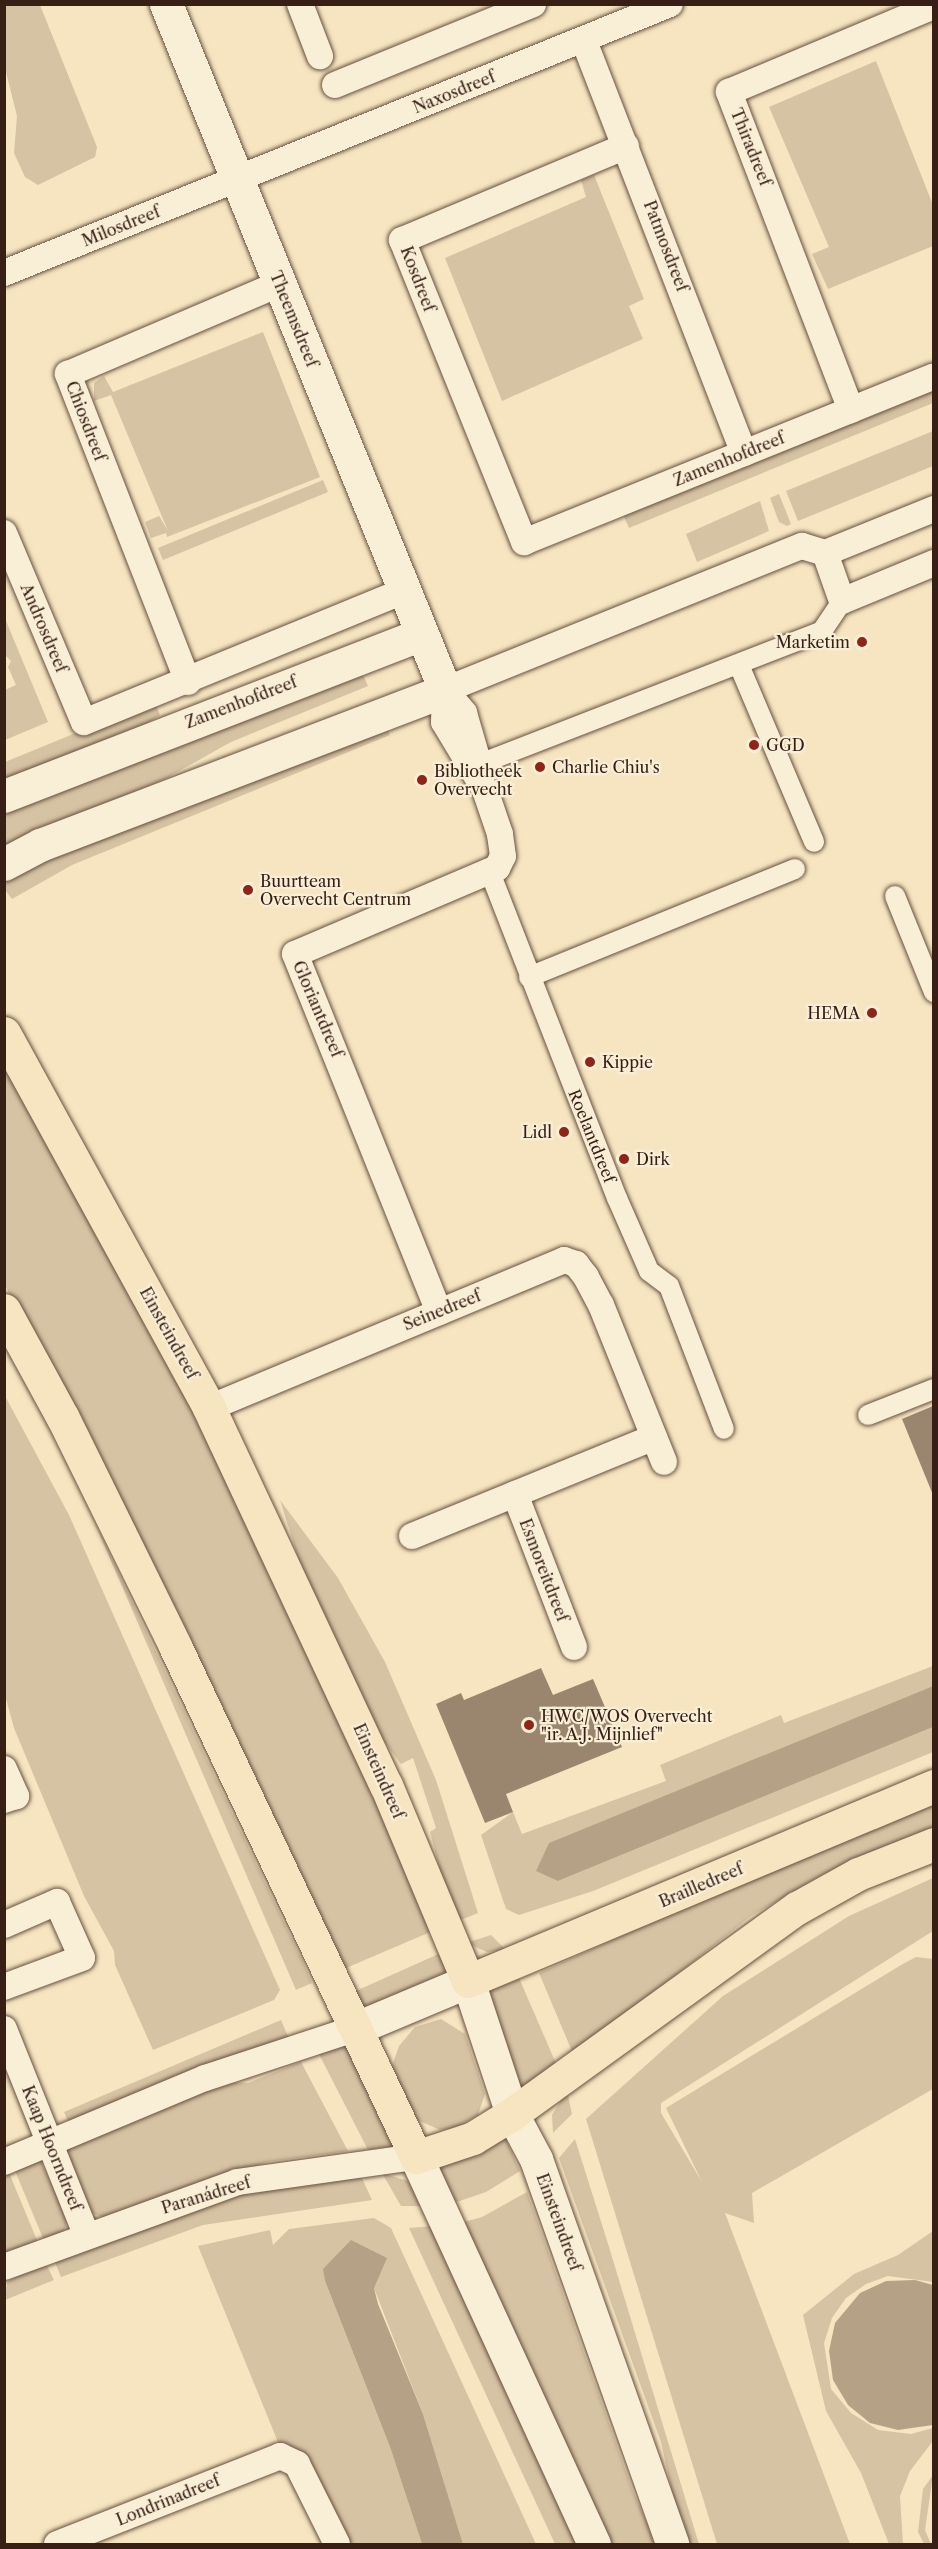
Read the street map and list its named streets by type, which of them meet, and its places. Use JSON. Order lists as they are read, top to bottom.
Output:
{
  "streets": {
    "main road": ["Einsteindreef", "Brailledreef"],
    "street": [
      "Naxosdreef",
      "Thiradreef",
      "Milosdreef",
      "Patmosdreef",
      "Kosdreef",
      "Theemsdreef",
      "Chiosdreef",
      "Zamenhofdreef",
      "Androsdreef",
      "Gloriantdreef",
      "Roelantdreef",
      "Seinedreef",
      "Esmoreitdreef",
      "Kaap Hoorndreef",
      "Paranádreef",
      "Londrinadreef"
    ]
  },
  "crossings": [
    ["Naxosdreef", "Milosdreef"],
    ["Naxosdreef", "Patmosdreef"],
    ["Naxosdreef", "Theemsdreef"],
    ["Thiradreef", "Zamenhofdreef"],
    ["Milosdreef", "Theemsdreef"],
    ["Patmosdreef", "Kosdreef"],
    ["Patmosdreef", "Zamenhofdreef"],
    ["Kosdreef", "Zamenhofdreef"],
    ["Theemsdreef", "Chiosdreef"],
    ["Theemsdreef", "Zamenhofdreef"],
    ["Chiosdreef", "Androsdreef"],
    ["Gloriantdreef", "Roelantdreef"],
    ["Gloriantdreef", "Seinedreef"],
    ["Seinedreef", "Einsteindreef"],
    ["Einsteindreef", "Brailledreef"],
    ["Kaap Hoorndreef", "Paranádreef"]
  ],
  "places": [
    "Marketim",
    "GGD",
    "Charlie Chiu's",
    "Bibliotheek Overvecht",
    "Buurtteam Overvecht Centrum",
    "HEMA",
    "Kippie",
    "Lidl",
    "Dirk",
    "HWC/WOS Overvecht \"ir. A.J. Mijnlief\""
  ]
}
